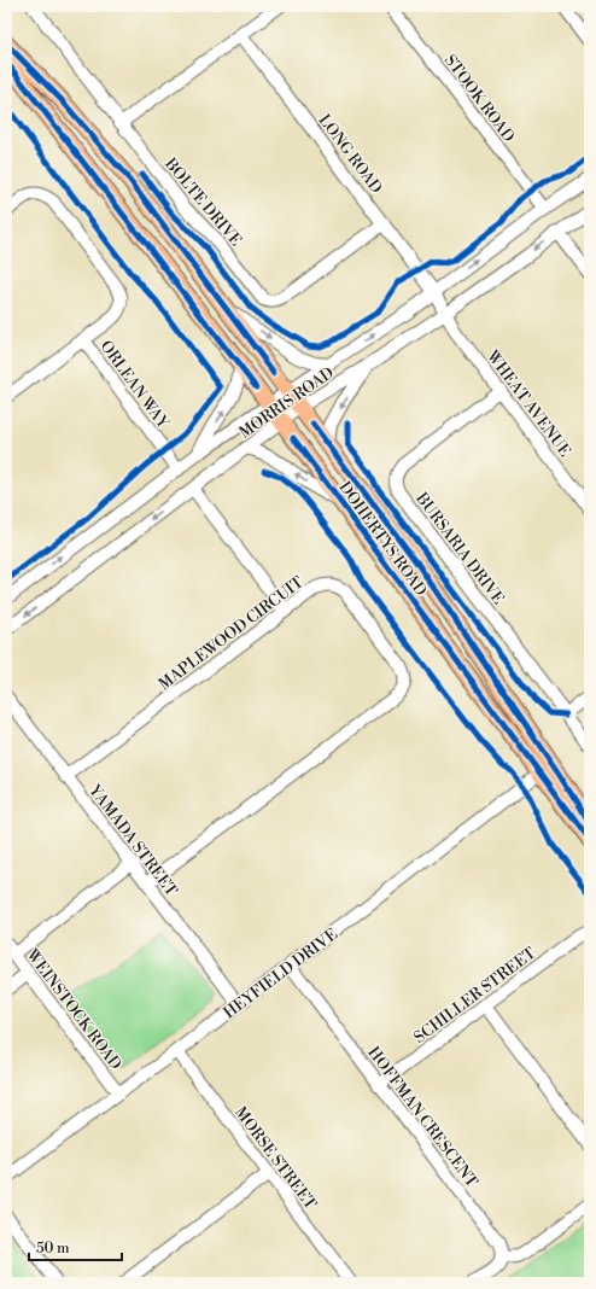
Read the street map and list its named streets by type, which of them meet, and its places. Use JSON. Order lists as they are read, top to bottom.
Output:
{
  "streets": {
    "main road": ["DOHERTYS ROAD"],
    "street": [
      "STOOK ROAD",
      "LONG ROAD",
      "BOLTE DRIVE",
      "ORLEAN WAY",
      "MORRIS ROAD",
      "WHEAT AVENUE",
      "BURSARIA DRIVE",
      "MAPLEWOOD CIRCUIT",
      "YAMADA STREET",
      "HEYFIELD DRIVE",
      "SCHILLER STREET",
      "WEINSTOCK ROAD",
      "HOFFMAN CRESCENT",
      "MORSE STREET"
    ]
  },
  "crossings": [
    ["STOOK ROAD", "MORRIS ROAD"],
    ["LONG ROAD", "BOLTE DRIVE"],
    ["LONG ROAD", "MORRIS ROAD"],
    ["LONG ROAD", "WHEAT AVENUE"],
    ["ORLEAN WAY", "MORRIS ROAD"],
    ["MORRIS ROAD", "WHEAT AVENUE"],
    ["MORRIS ROAD", "DOHERTYS ROAD"],
    ["WHEAT AVENUE", "BURSARIA DRIVE"],
    ["DOHERTYS ROAD", "HEYFIELD DRIVE"],
    ["MAPLEWOOD CIRCUIT", "YAMADA STREET"],
    ["YAMADA STREET", "HEYFIELD DRIVE"],
    ["HEYFIELD DRIVE", "WEINSTOCK ROAD"],
    ["HEYFIELD DRIVE", "HOFFMAN CRESCENT"],
    ["HEYFIELD DRIVE", "MORSE STREET"],
    ["SCHILLER STREET", "HOFFMAN CRESCENT"]
  ],
  "scale_bar": "50 m"
}
